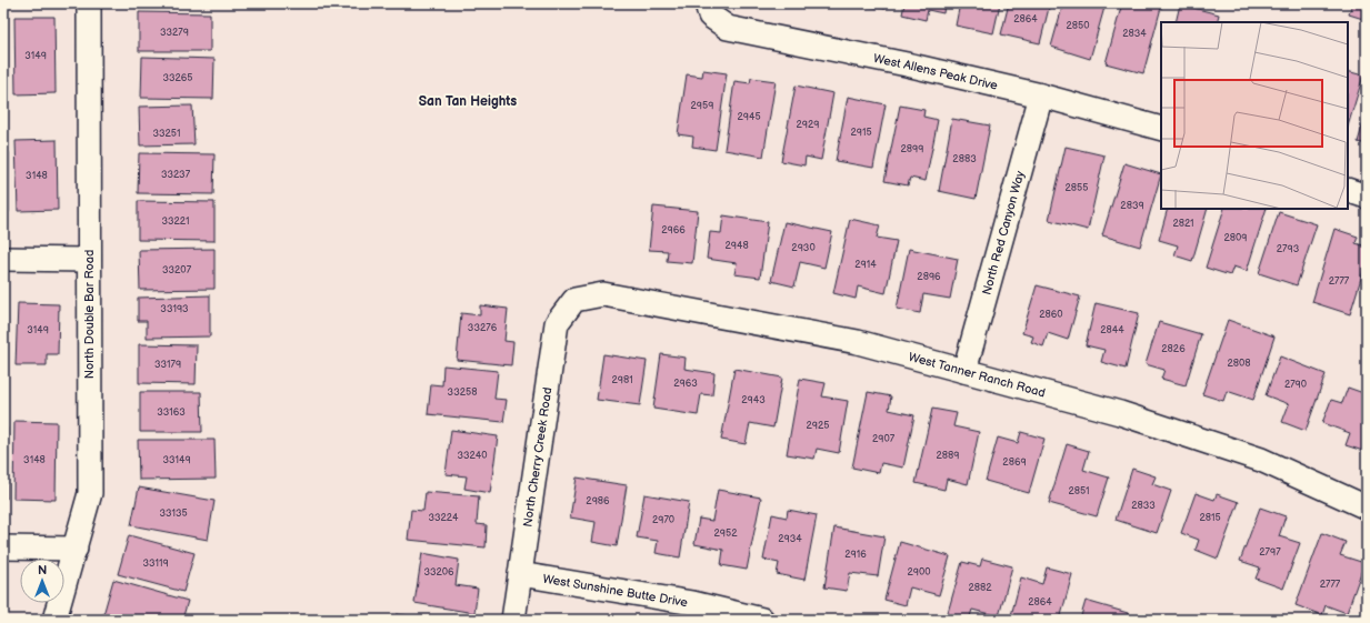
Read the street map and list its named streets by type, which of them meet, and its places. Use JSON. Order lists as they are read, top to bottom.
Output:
{
  "streets": {
    "street": [
      "West Allens Peak Drive",
      "North Red Canyon Way",
      "North Double Bar Road",
      "West Tanner Ranch Road",
      "North Cherry Creek Road",
      "West Sunshine Butte Drive"
    ]
  },
  "crossings": [
    ["West Allens Peak Drive", "North Red Canyon Way"],
    ["North Red Canyon Way", "West Tanner Ranch Road"],
    ["West Tanner Ranch Road", "North Cherry Creek Road"],
    ["North Cherry Creek Road", "West Sunshine Butte Drive"]
  ],
  "districts": ["San Tan Heights"],
  "house_numbers": [
    "2864",
    "2850",
    "33279",
    "2834",
    "3149",
    "33265",
    "2959",
    "2945",
    "2929",
    "2915",
    "33251",
    "2899",
    "2883",
    "33237",
    "3148",
    "2855",
    "2839",
    "33221",
    "2821",
    "2966",
    "2809",
    "2948",
    "2930",
    "2793",
    "2914",
    "33207",
    "2896",
    "2777",
    "33193",
    "2860",
    "33276",
    "3149",
    "2844",
    "2826",
    "2808",
    "33179",
    "2981",
    "2963",
    "2790",
    "33258",
    "2943",
    "33163",
    "2925",
    "2907",
    "33240",
    "2889",
    "3148",
    "33149",
    "2869",
    "2851",
    "2986",
    "2833",
    "33135",
    "33224",
    "2815",
    "2970",
    "2952",
    "2934",
    "2797",
    "2916",
    "33119",
    "33206",
    "2900",
    "2777",
    "2882",
    "2864"
  ],
  "north": "top"
}
